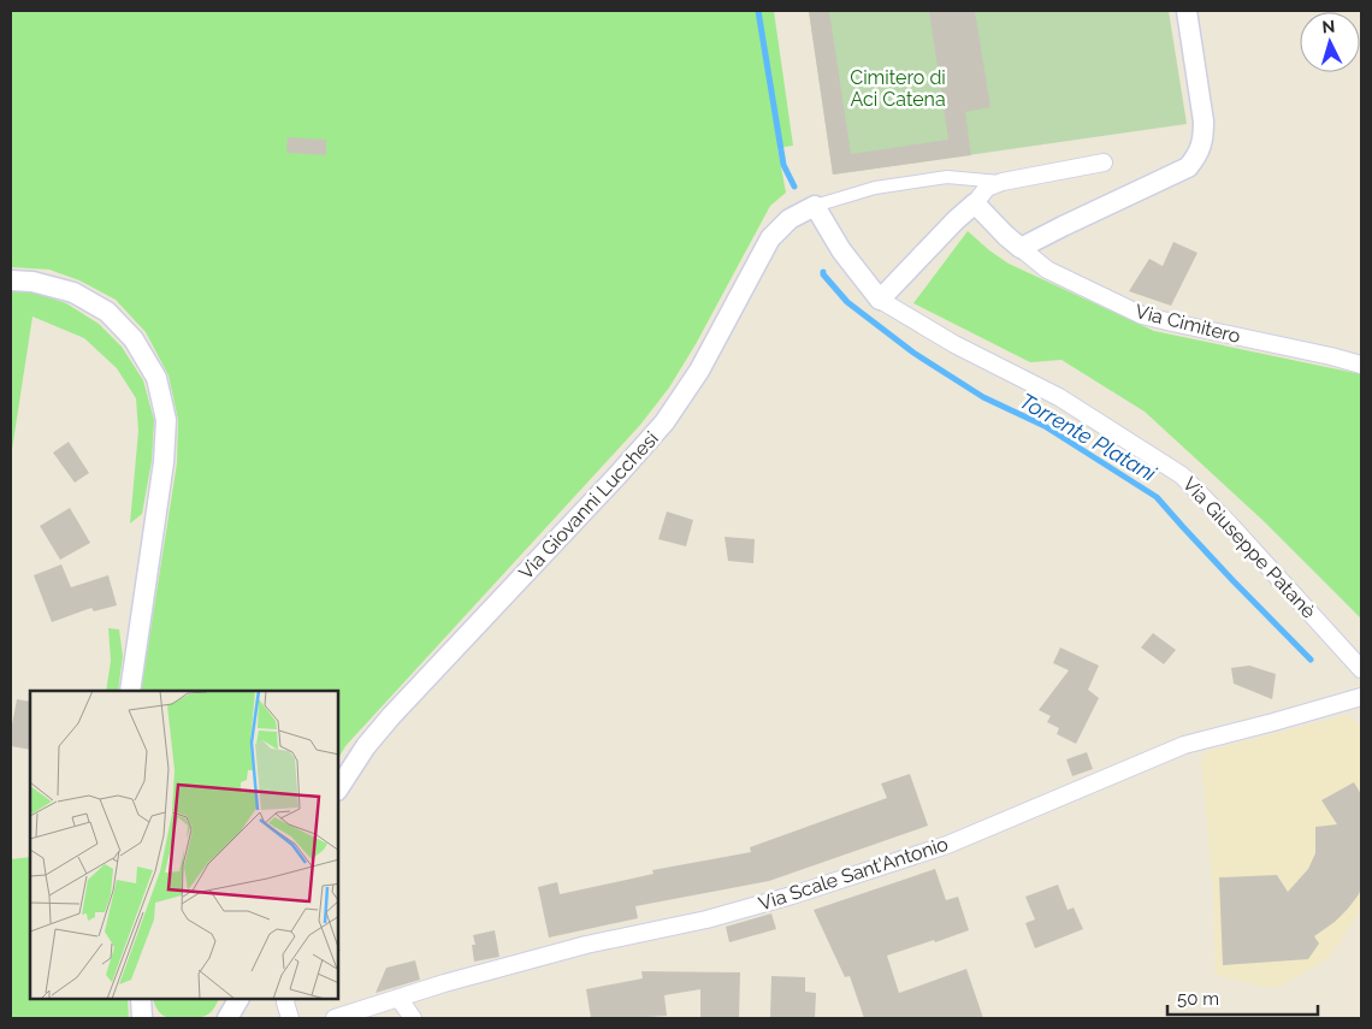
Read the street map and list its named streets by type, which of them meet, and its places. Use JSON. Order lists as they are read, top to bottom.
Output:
{
  "streets": {
    "street": [
      "Via Cimitero",
      "Via Giovanni Lucchesi",
      "Via Giuseppe Patanè",
      "Via Scale Sant'Antonio"
    ]
  },
  "crossings": [
    ["Via Giovanni Lucchesi", "Via Giuseppe Patanè"]
  ],
  "water": ["Torrente Platani"],
  "parks": ["Cimitero di Aci Catena"],
  "scale_bar": "50 m",
  "north": "top"
}
